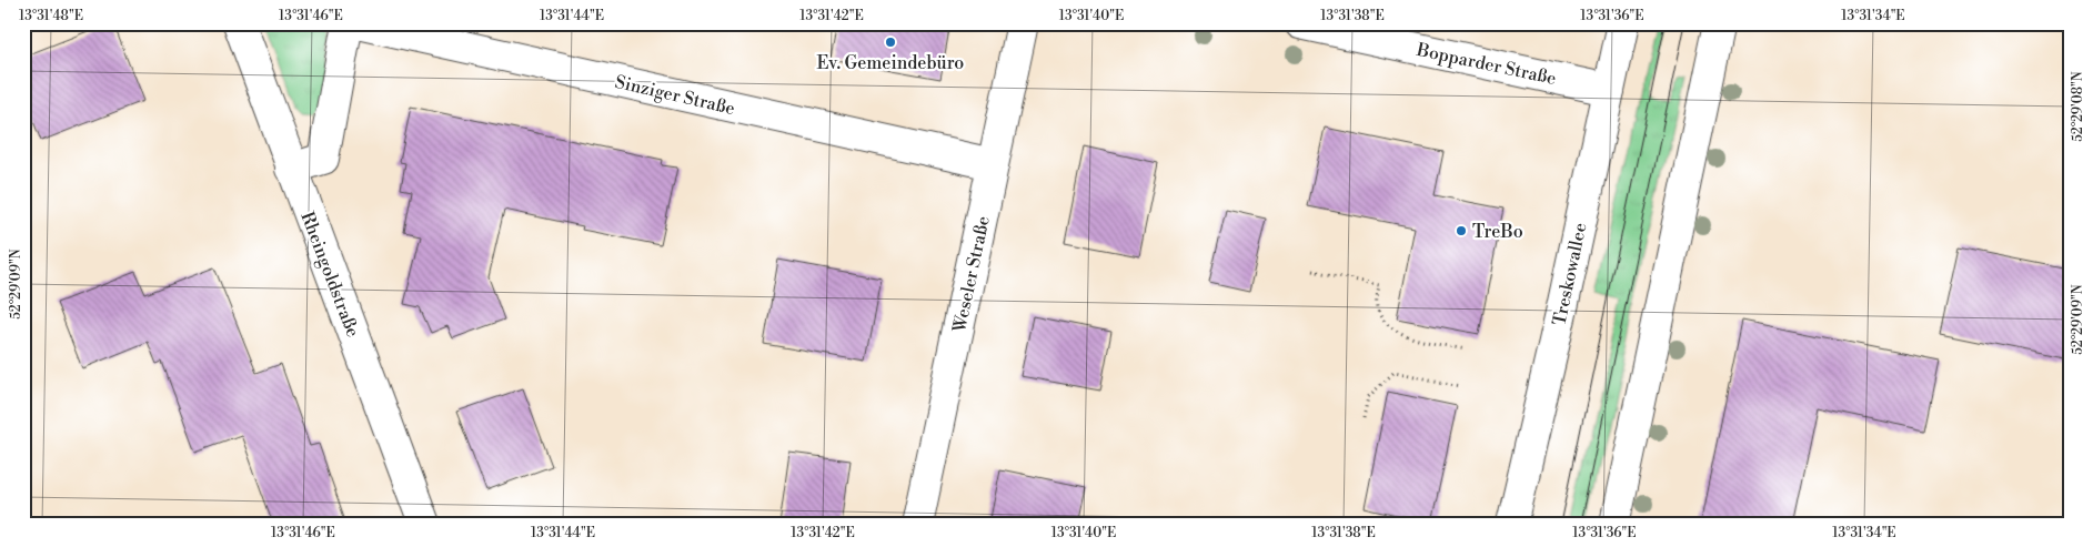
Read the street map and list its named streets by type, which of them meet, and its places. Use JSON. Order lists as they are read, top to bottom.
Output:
{
  "streets": {
    "street": [
      "Bopparder Straße",
      "Sinziger Straße",
      "Rheingoldstraße",
      "Weseler Straße",
      "Treskowallee"
    ]
  },
  "crossings": [
    ["Bopparder Straße", "Treskowallee"],
    ["Sinziger Straße", "Weseler Straße"]
  ],
  "places": ["Ev. Gemeindebüro", "TreBo"],
  "coordinates": [
    "13°31'48\"E",
    "13°31'46\"E",
    "13°31'44\"E",
    "13°31'42\"E",
    "13°31'40\"E",
    "13°31'38\"E",
    "13°31'36\"E",
    "13°31'34\"E",
    "52°29'08\"N",
    "52°29'09\"N"
  ]
}
